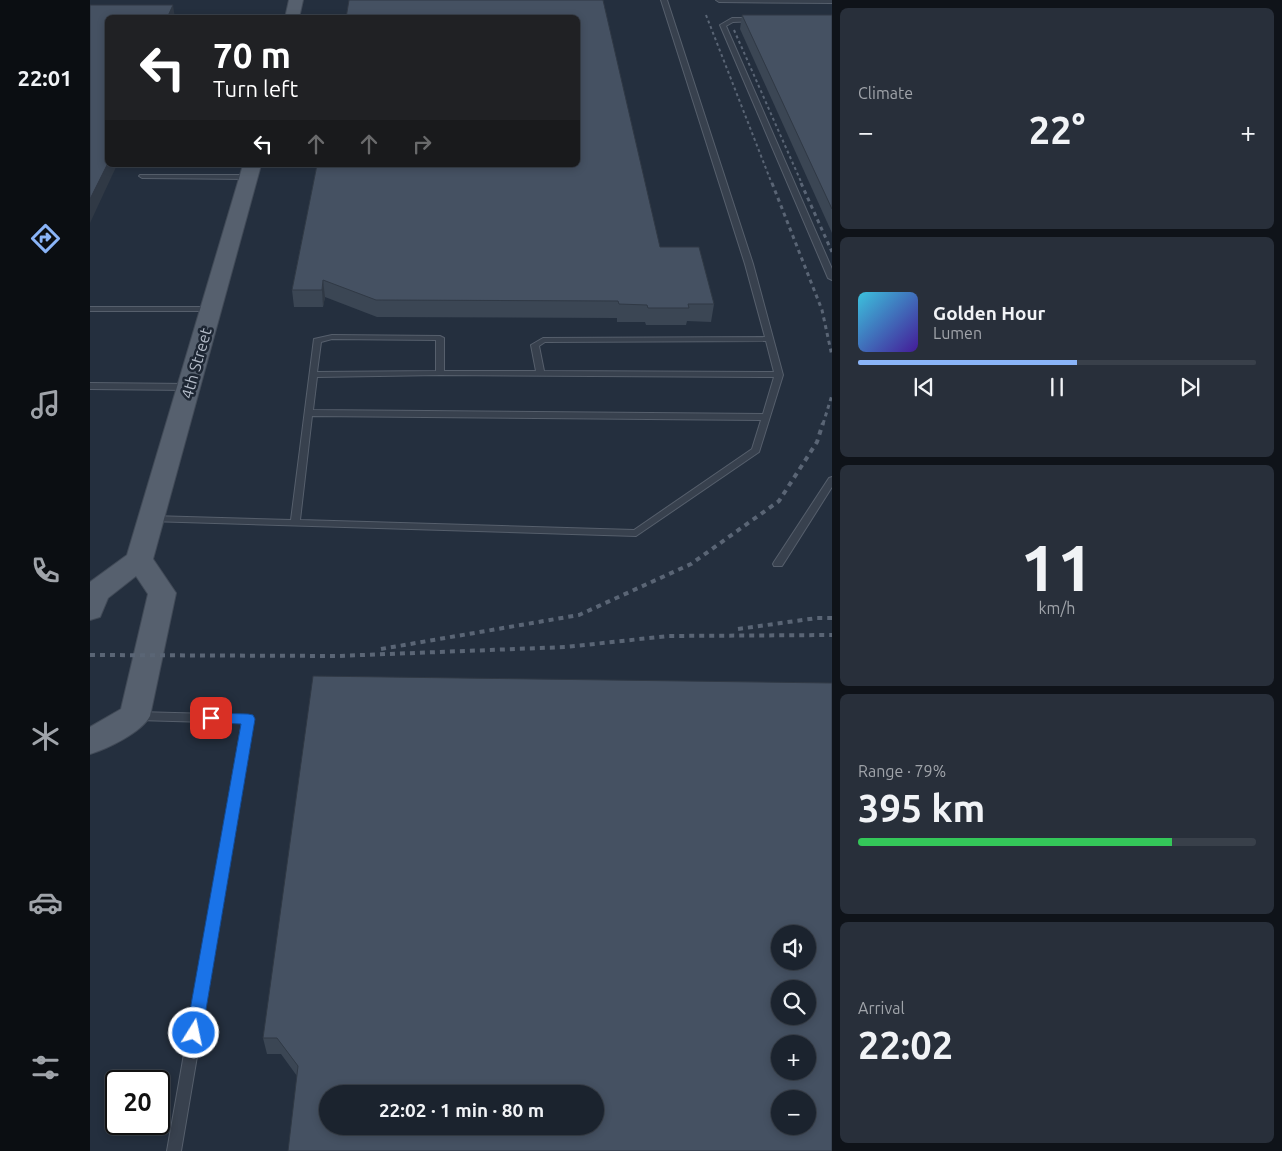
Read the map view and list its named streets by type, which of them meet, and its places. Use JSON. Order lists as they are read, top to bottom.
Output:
{
  "streets": {
    "main road": ["4th Street"]
  },
  "page": {
    "tabs": "22:01",
    "tile": [
      "Climate",
      ["11", "km/h"],
      ["Range · 79%", "395 km"],
      ["Arrival", "22:02"]
    ],
    "turn": ["70 m", "Turn left"],
    "heat": ["−", "22°", "+"],
    "song": ["Golden Hour", "Lumen"],
    "map_buttons": ["+", "−"],
    "limit": "20",
    "trip": "22:02 · 1 min · 80 m"
  }
}
